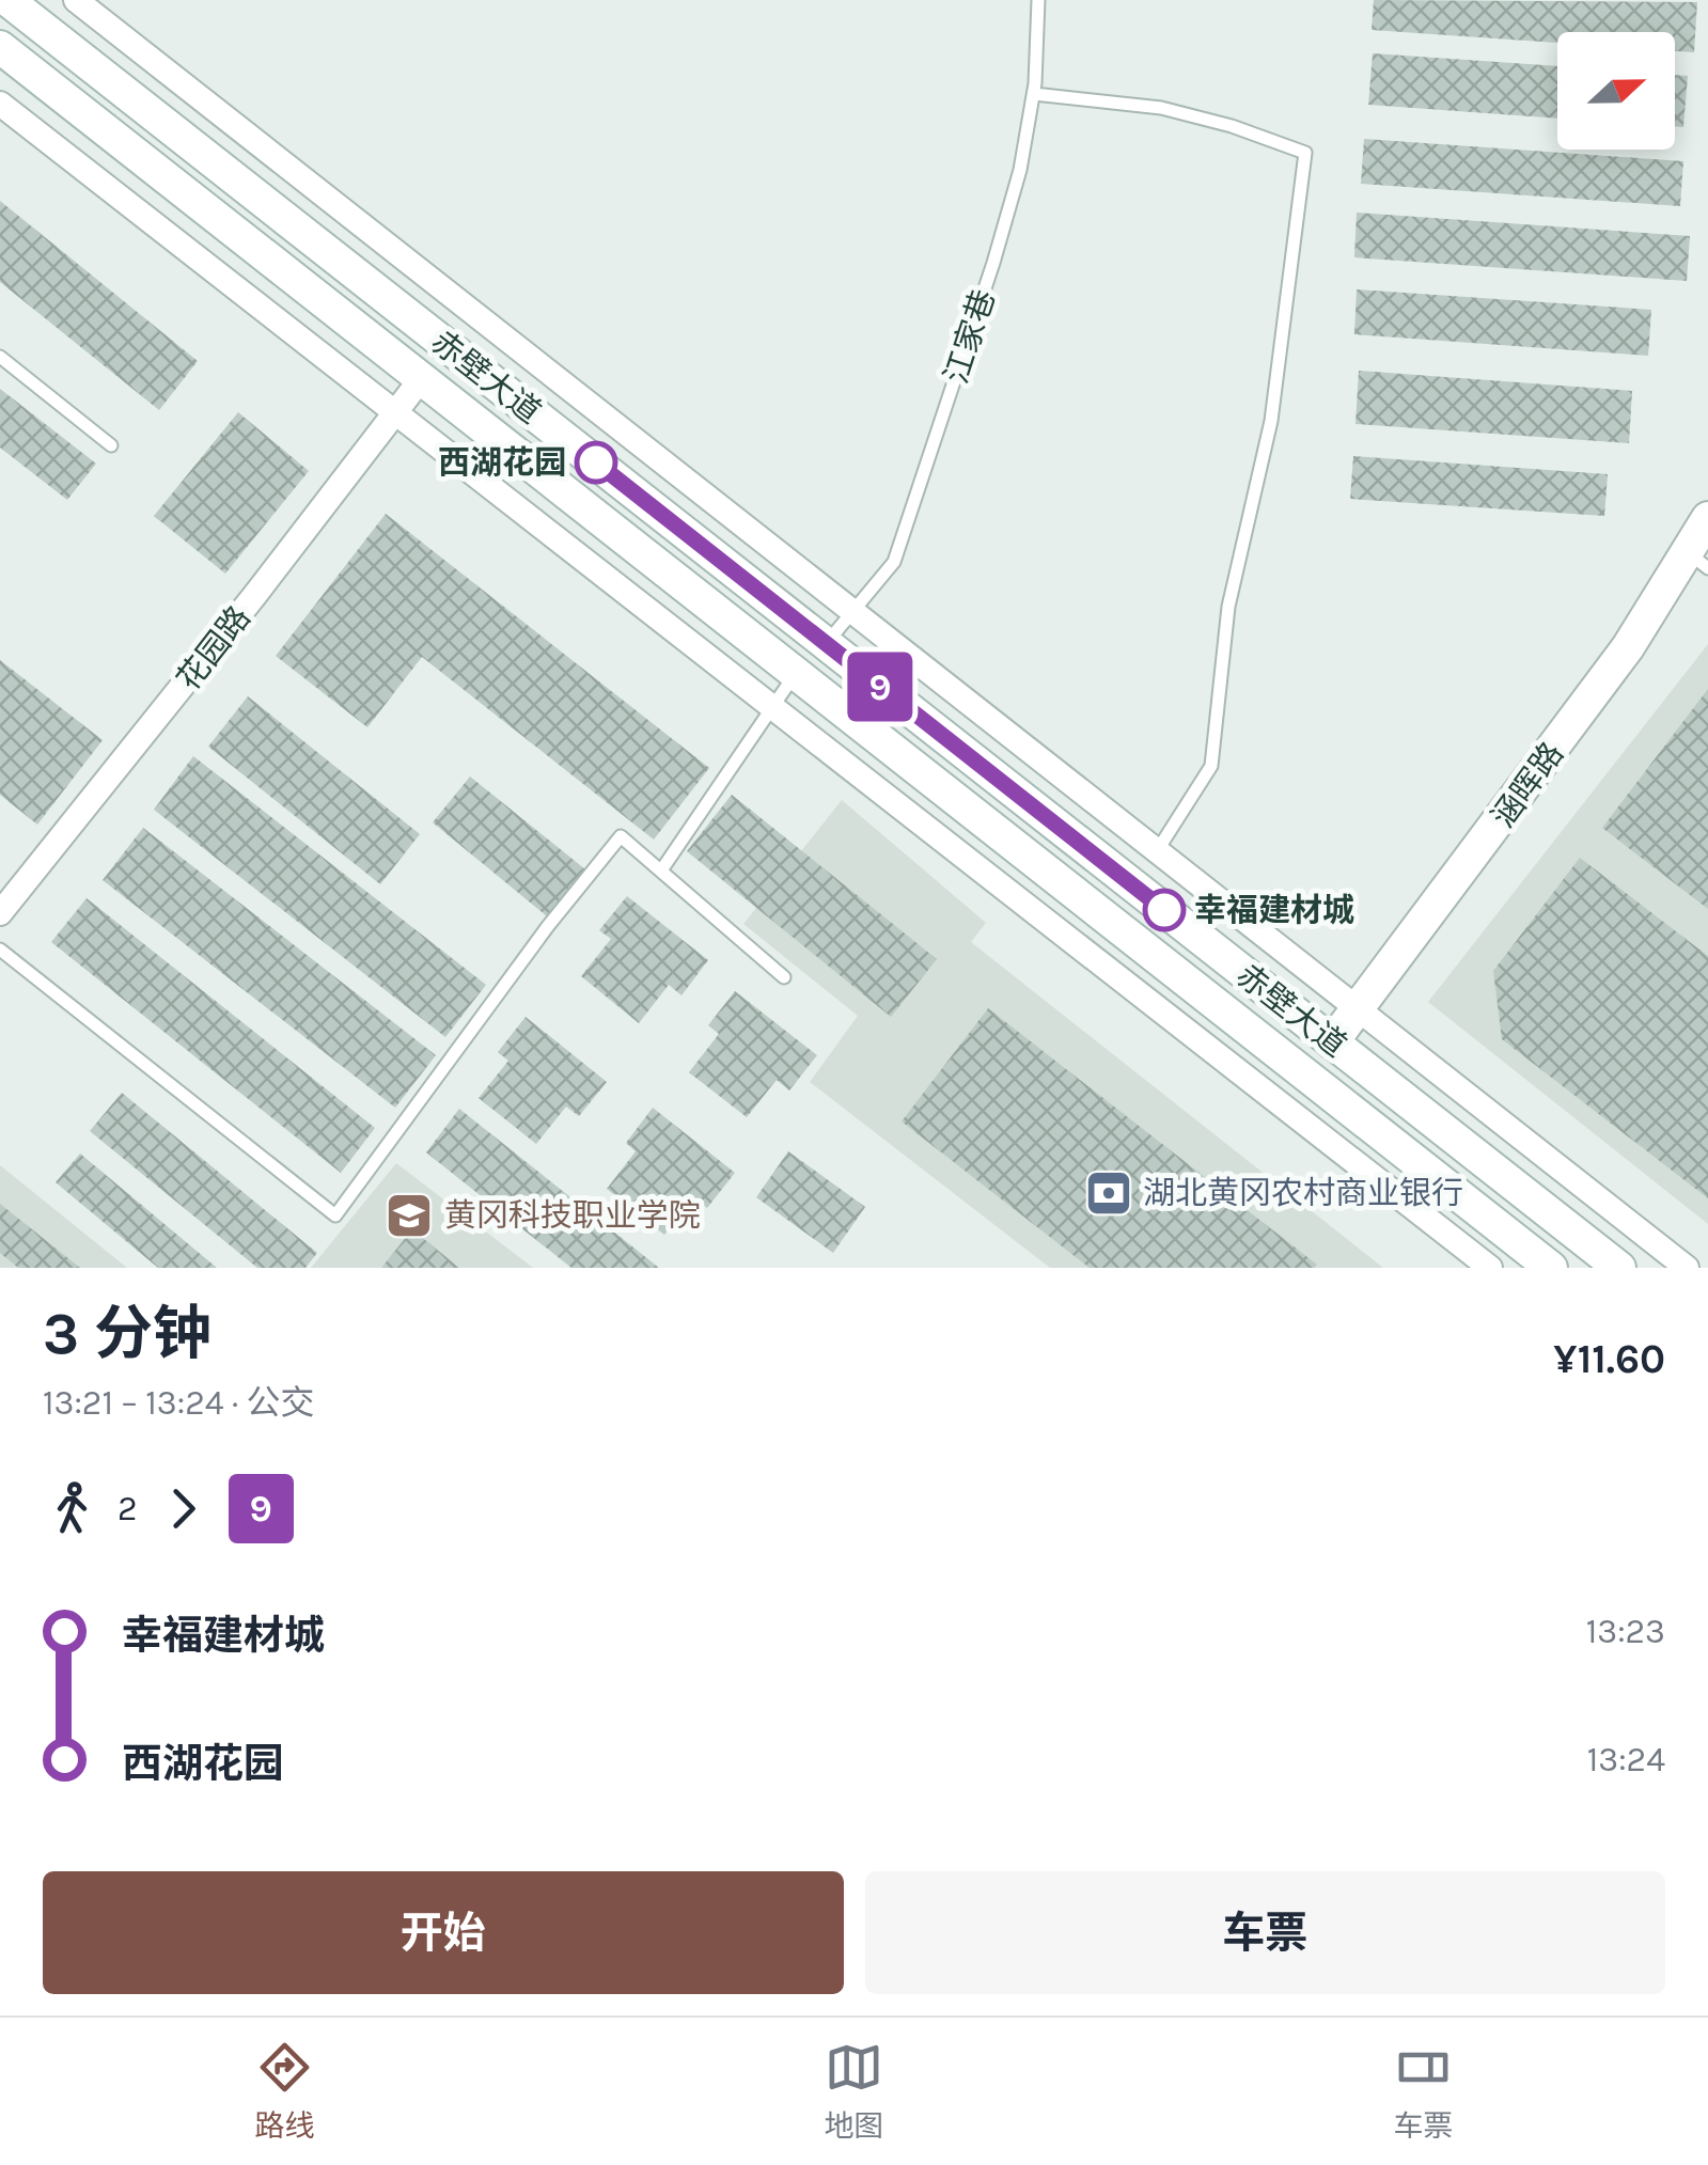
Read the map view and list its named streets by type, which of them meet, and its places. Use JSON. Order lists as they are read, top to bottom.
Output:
{
  "streets": {
    "main road": ["赤壁大道", "涵晖路"],
    "street": ["花园路"],
    "lane": ["江家巷"]
  },
  "crossings": [
    ["江家巷", "赤壁大道"],
    ["赤壁大道", "花园路"],
    ["赤壁大道", "涵晖路"]
  ],
  "places": {
    "other": ["西湖花园", "幸福建材城"],
    "bank": ["湖北黄冈农村商业银行"],
    "school or university": ["黄冈科技职业学院"]
  },
  "lines": ["bus line 9"],
  "north": "right",
  "page": {
    "on_map": "9",
    "heading": ["3 分钟", "13:21 – 13:24 · 公交", "¥11.60"],
    "legs": ["2", "9"],
    "list": [
      {
        "name": "幸福建材城",
        "value": "13:23"
      },
      {
        "name": "西湖花园",
        "value": "13:24"
      }
    ],
    "buttons": ["开始", "车票"],
    "tabs": ["路线", "地图", "车票"]
  }
}
